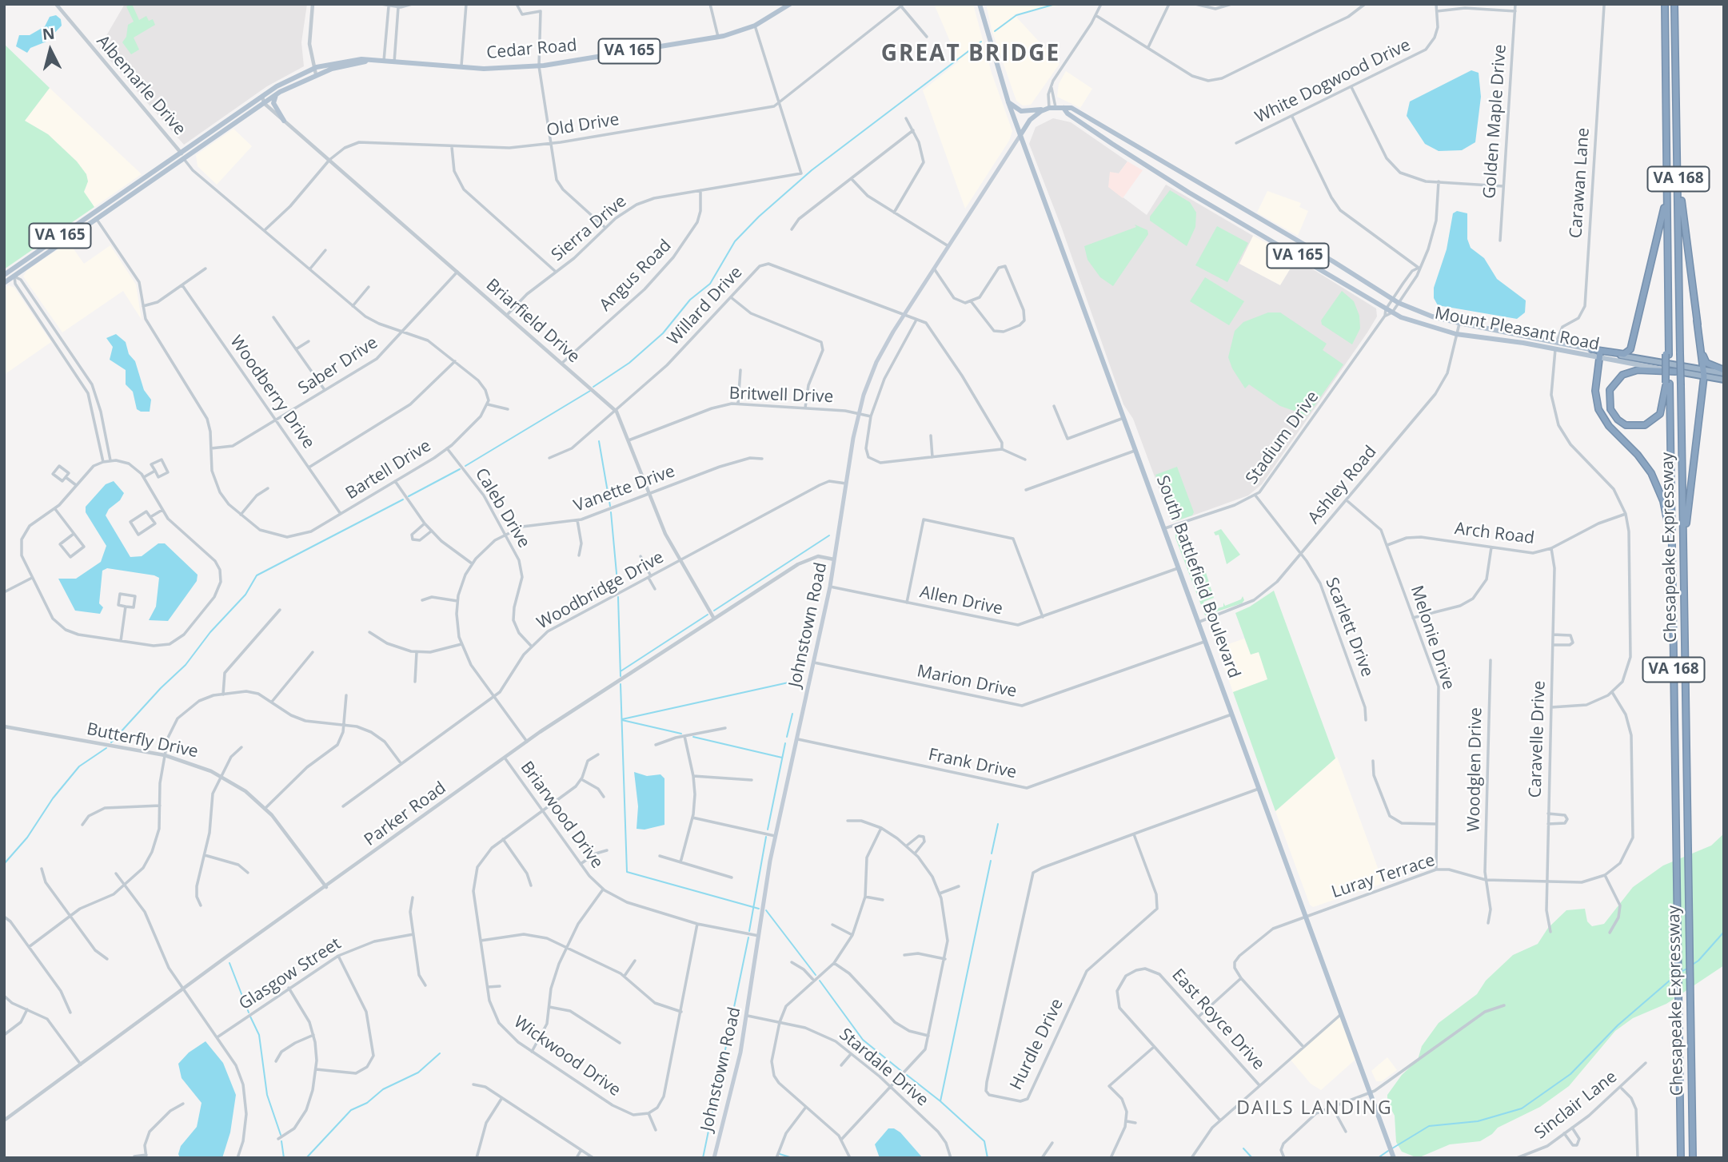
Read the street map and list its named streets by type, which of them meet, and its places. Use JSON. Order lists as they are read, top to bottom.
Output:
{
  "streets": {
    "highway": [
      "VA 165",
      "VA 168",
      "Mount Pleasant Road",
      "Chesapeake Expressway"
    ],
    "main road": ["Cedar Road", "South Battlefield Boulevard", "Johnstown Road"],
    "street": [
      "White Dogwood Drive",
      "Albemarle Drive",
      "Golden Maple Drive",
      "Old Drive",
      "Carawan Lane",
      "Sierra Drive",
      "Angus Road",
      "Willard Drive",
      "Briarfield Drive",
      "Saber Drive",
      "Woodberry Drive",
      "Britwell Drive",
      "Stadium Drive",
      "Bartell Drive",
      "Ashley Road",
      "Vanette Drive",
      "Caleb Drive",
      "Arch Road",
      "Woodbridge Drive",
      "Allen Drive",
      "Scarlett Drive",
      "Melonie Drive",
      "Marion Drive",
      "Caravelle Drive",
      "Butterfly Drive",
      "Frank Drive",
      "Woodglen Drive",
      "Parker Road",
      "Briarwood Drive",
      "Luray Terrace",
      "Glasgow Street",
      "East Royce Drive",
      "Hurdle Drive",
      "Wickwood Drive",
      "Stardale Drive",
      "Sinclair Lane"
    ]
  },
  "crossings": [
    ["Cedar Road", "Albemarle Drive"],
    ["Cedar Road", "Briarfield Drive"],
    ["Cedar Road", "Bartell Drive"],
    ["VA 165", "Mount Pleasant Road"],
    ["VA 165", "South Battlefield Boulevard"],
    ["Old Drive", "Sierra Drive"],
    ["Old Drive", "Briarfield Drive"],
    ["Carawan Lane", "Mount Pleasant Road"],
    ["Carawan Lane", "Arch Road"],
    ["Sierra Drive", "Angus Road"],
    ["Sierra Drive", "Briarfield Drive"],
    ["Angus Road", "Briarfield Drive"],
    ["Willard Drive", "Briarfield Drive"],
    ["Willard Drive", "Johnstown Road"],
    ["Briarfield Drive", "Saber Drive"],
    ["Briarfield Drive", "Britwell Drive"],
    ["Briarfield Drive", "Vanette Drive"],
    ["Briarfield Drive", "Woodbridge Drive"],
    ["Briarfield Drive", "Parker Road"],
    ["Mount Pleasant Road", "Stadium Drive"],
    ["Mount Pleasant Road", "Ashley Road"],
    ["Saber Drive", "Woodberry Drive"],
    ["Saber Drive", "Bartell Drive"],
    ["Woodberry Drive", "Bartell Drive"],
    ["Britwell Drive", "Johnstown Road"],
    ["Stadium Drive", "South Battlefield Boulevard"],
    ["Stadium Drive", "Scarlett Drive"],
    ["Bartell Drive", "Caleb Drive"],
    ["Ashley Road", "South Battlefield Boulevard"],
    ["Ashley Road", "Scarlett Drive"],
    ["Ashley Road", "Melonie Drive"],
    ["Vanette Drive", "Caleb Drive"],
    ["Vanette Drive", "Woodbridge Drive"],
    ["Vanette Drive", "Parker Road"],
    ["Caleb Drive", "Woodbridge Drive"],
    ["Arch Road", "Melonie Drive"],
    ["Arch Road", "Caravelle Drive"],
    ["South Battlefield Boulevard", "Allen Drive"],
    ["South Battlefield Boulevard", "Johnstown Road"],
    ["South Battlefield Boulevard", "Marion Drive"],
    ["South Battlefield Boulevard", "Frank Drive"],
    ["South Battlefield Boulevard", "Luray Terrace"],
    ["South Battlefield Boulevard", "Hurdle Drive"],
    ["Woodbridge Drive", "Johnstown Road"],
    ["Allen Drive", "Johnstown Road"],
    ["Johnstown Road", "Marion Drive"],
    ["Johnstown Road", "Frank Drive"],
    ["Johnstown Road", "Parker Road"],
    ["Johnstown Road", "Briarwood Drive"],
    ["Johnstown Road", "Stardale Drive"],
    ["Melonie Drive", "Luray Terrace"],
    ["Caravelle Drive", "Luray Terrace"],
    ["Butterfly Drive", "Parker Road"],
    ["Woodglen Drive", "Luray Terrace"],
    ["Parker Road", "Briarwood Drive"],
    ["Briarwood Drive", "Wickwood Drive"]
  ],
  "districts": ["GREAT BRIDGE", "DAILS LANDING"],
  "north": "top"
}
